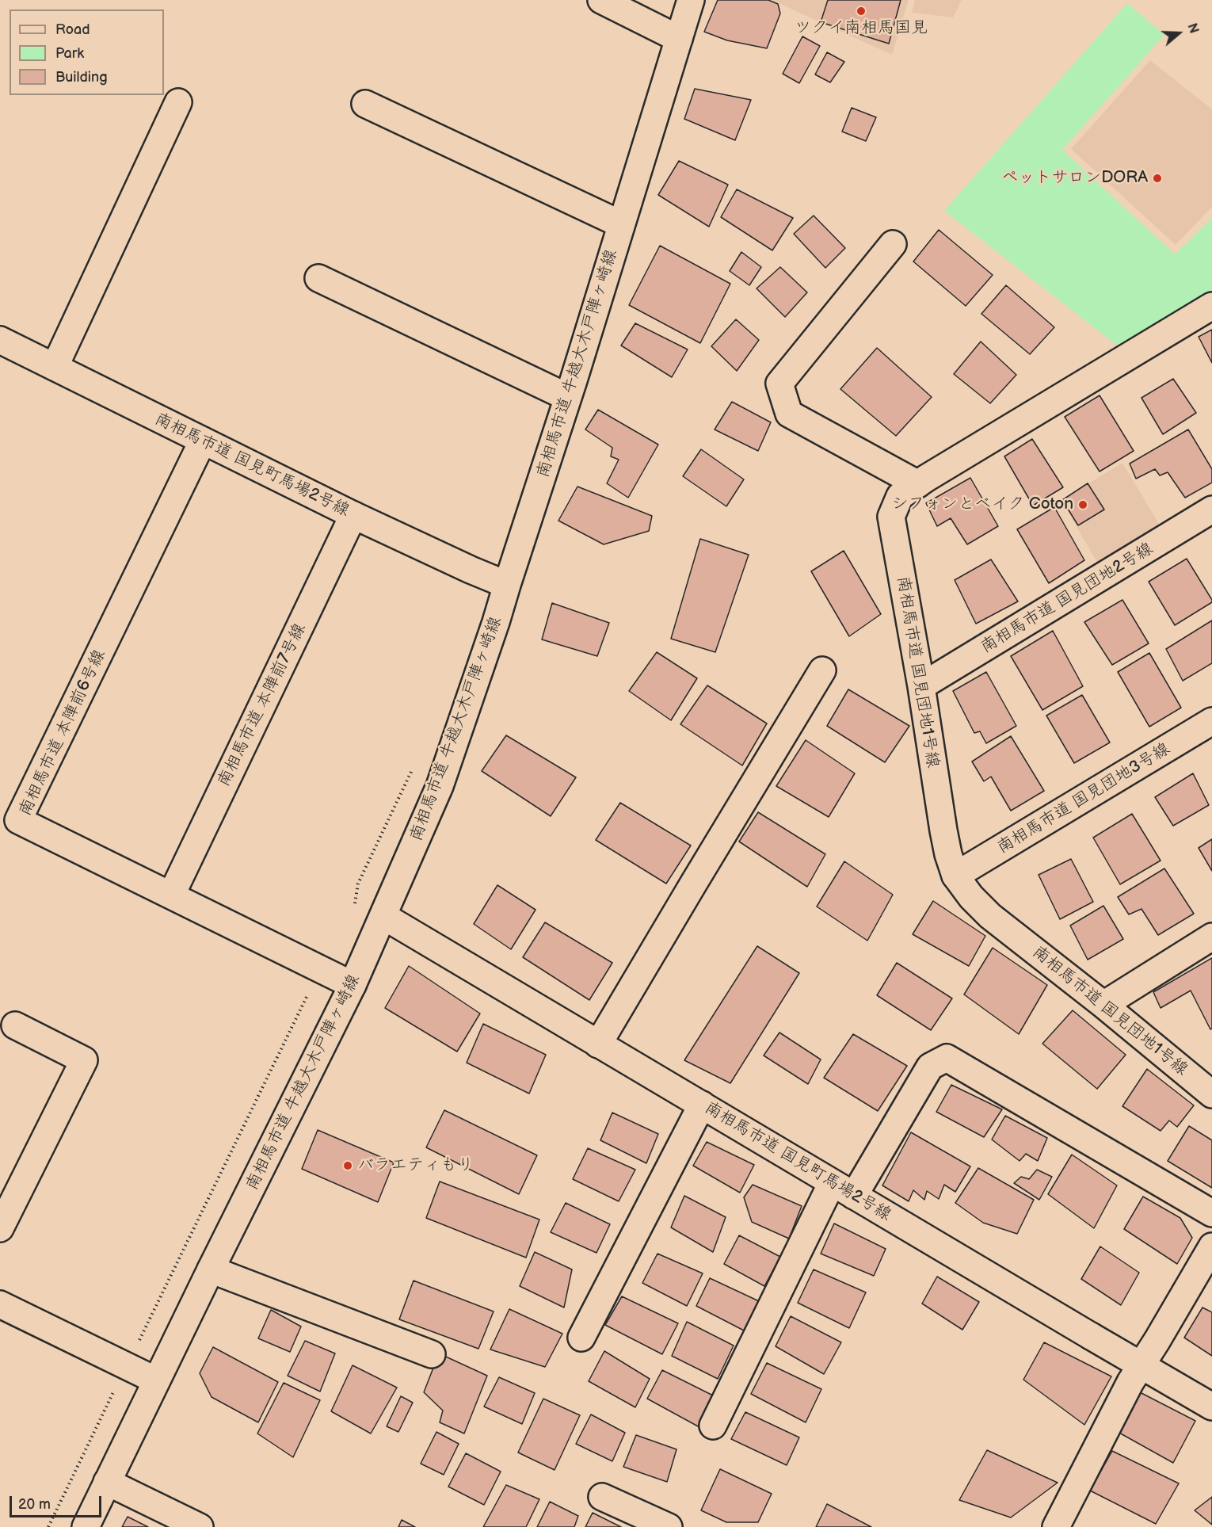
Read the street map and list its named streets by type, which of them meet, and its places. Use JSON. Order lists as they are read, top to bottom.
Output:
{
  "streets": {
    "street": [
      "南相馬市道 牛越大木戸陣ヶ崎線",
      "南相馬市道 国見町馬場2号線",
      "南相馬市道 国見団地2号線",
      "南相馬市道 国見団地1号線",
      "南相馬市道 本陣前7号線",
      "南相馬市道 本陣前6号線",
      "南相馬市道 国見団地3号線"
    ]
  },
  "crossings": [
    ["南相馬市道 牛越大木戸陣ヶ崎線", "南相馬市道 国見町馬場2号線"],
    ["南相馬市道 牛越大木戸陣ヶ崎線", "南相馬市道 本陣前6号線"],
    ["南相馬市道 国見町馬場2号線", "南相馬市道 本陣前7号線"],
    ["南相馬市道 国見町馬場2号線", "南相馬市道 本陣前6号線"],
    ["南相馬市道 国見団地2号線", "南相馬市道 国見団地1号線"],
    ["南相馬市道 国見団地1号線", "南相馬市道 国見団地3号線"],
    ["南相馬市道 本陣前7号線", "南相馬市道 本陣前6号線"]
  ],
  "places": [
    "ツクイ南相馬国見",
    "ペットサロンDORA",
    "シフォンとベイク Coton",
    "バラエティもり"
  ],
  "legend": ["Road", "Park", "Building"],
  "scale_bar": "20 m",
  "north": "right"
}
